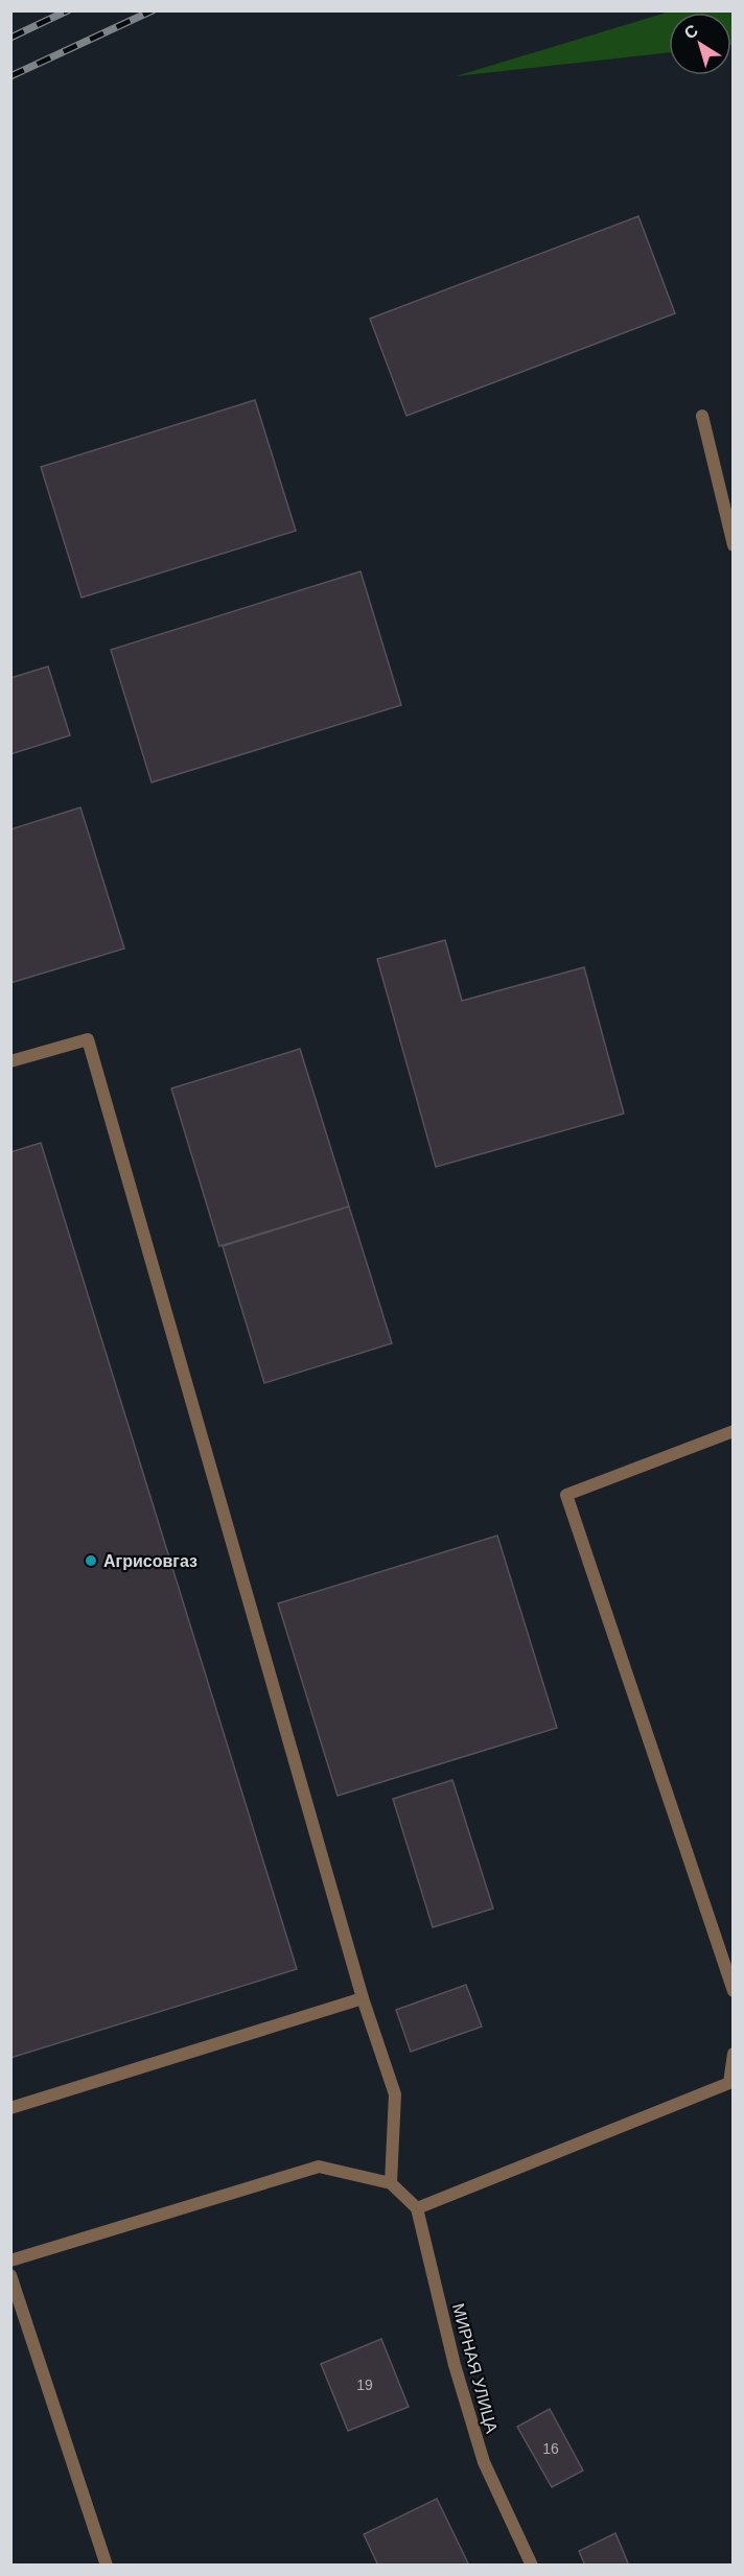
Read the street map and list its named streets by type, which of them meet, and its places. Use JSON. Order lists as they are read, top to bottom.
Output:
{
  "streets": {
    "street": ["МИРНАЯ УЛИЦА"]
  },
  "places": ["Агрисовгаз"],
  "house_numbers": ["19", "16"],
  "north": "top left"
}
